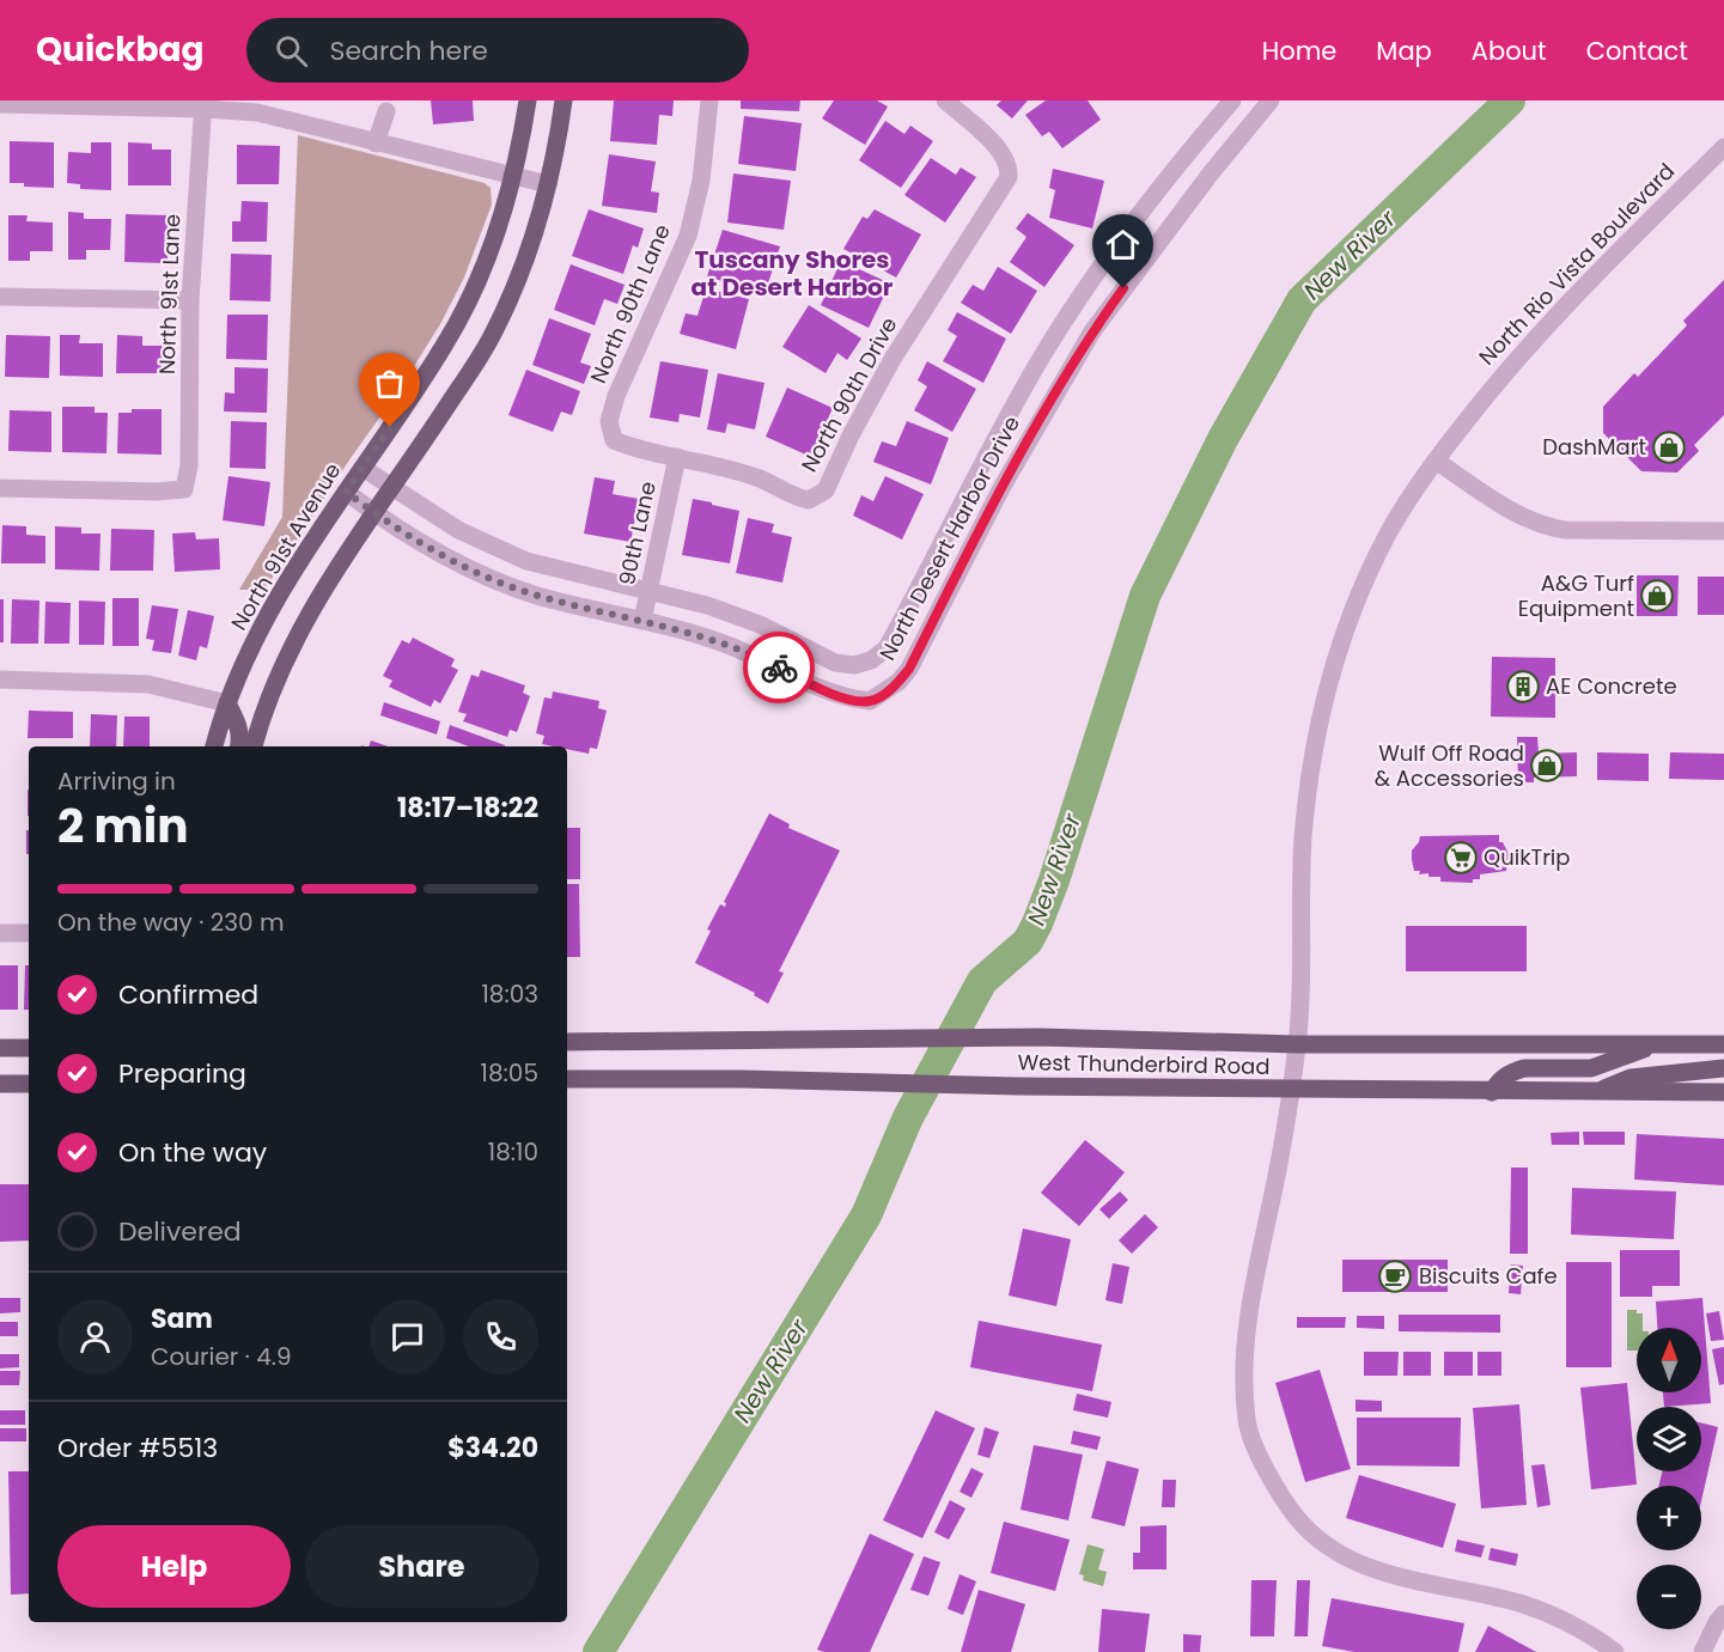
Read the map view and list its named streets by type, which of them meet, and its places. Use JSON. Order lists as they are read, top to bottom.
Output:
{
  "streets": {
    "main road": ["North 91st Avenue", "West Thunderbird Road"],
    "street": [
      "North Rio Vista Boulevard",
      "North 91st Lane",
      "North 90th Lane",
      "North 90th Drive",
      "90th Lane",
      "North Desert Harbor Drive"
    ]
  },
  "crossings": [
    ["North Rio Vista Boulevard", "West Thunderbird Road"],
    ["North 90th Lane", "North 90th Drive"],
    ["North 90th Lane", "90th Lane"],
    ["North 90th Drive", "90th Lane"],
    ["90th Lane", "North Desert Harbor Drive"],
    ["North Desert Harbor Drive", "North 91st Avenue"]
  ],
  "districts": ["Tuscany Shores at Desert Harbor"],
  "water": ["New River"],
  "places": {
    "shop": ["DashMart", "A&G Turf Equipment", "Wulf Off Road & Accessories"],
    "building": ["AE Concrete"],
    "supermarket": ["QuikTrip"],
    "cafe": ["Biscuits Cafe"]
  },
  "north": "top",
  "page": {
    "header": "Quickbag",
    "search": "Search here",
    "nav": [
      "Home",
      "Map",
      "About",
      "Contact"
    ],
    "heading": ["2 min", "Arriving in", "18:17–18:22"],
    "panel": [
      "Sam",
      "Courier · 4.9",
      "Order #5513",
      "$34.20"
    ],
    "bar": "On the way · 230 m",
    "list": [
      ["Confirmed", "18:03"],
      ["Preparing", "18:05"],
      ["On the way", "18:10"],
      "Delivered"
    ],
    "map_buttons": ["+", "−"],
    "buttons": ["Help", "Share"]
  }
}
